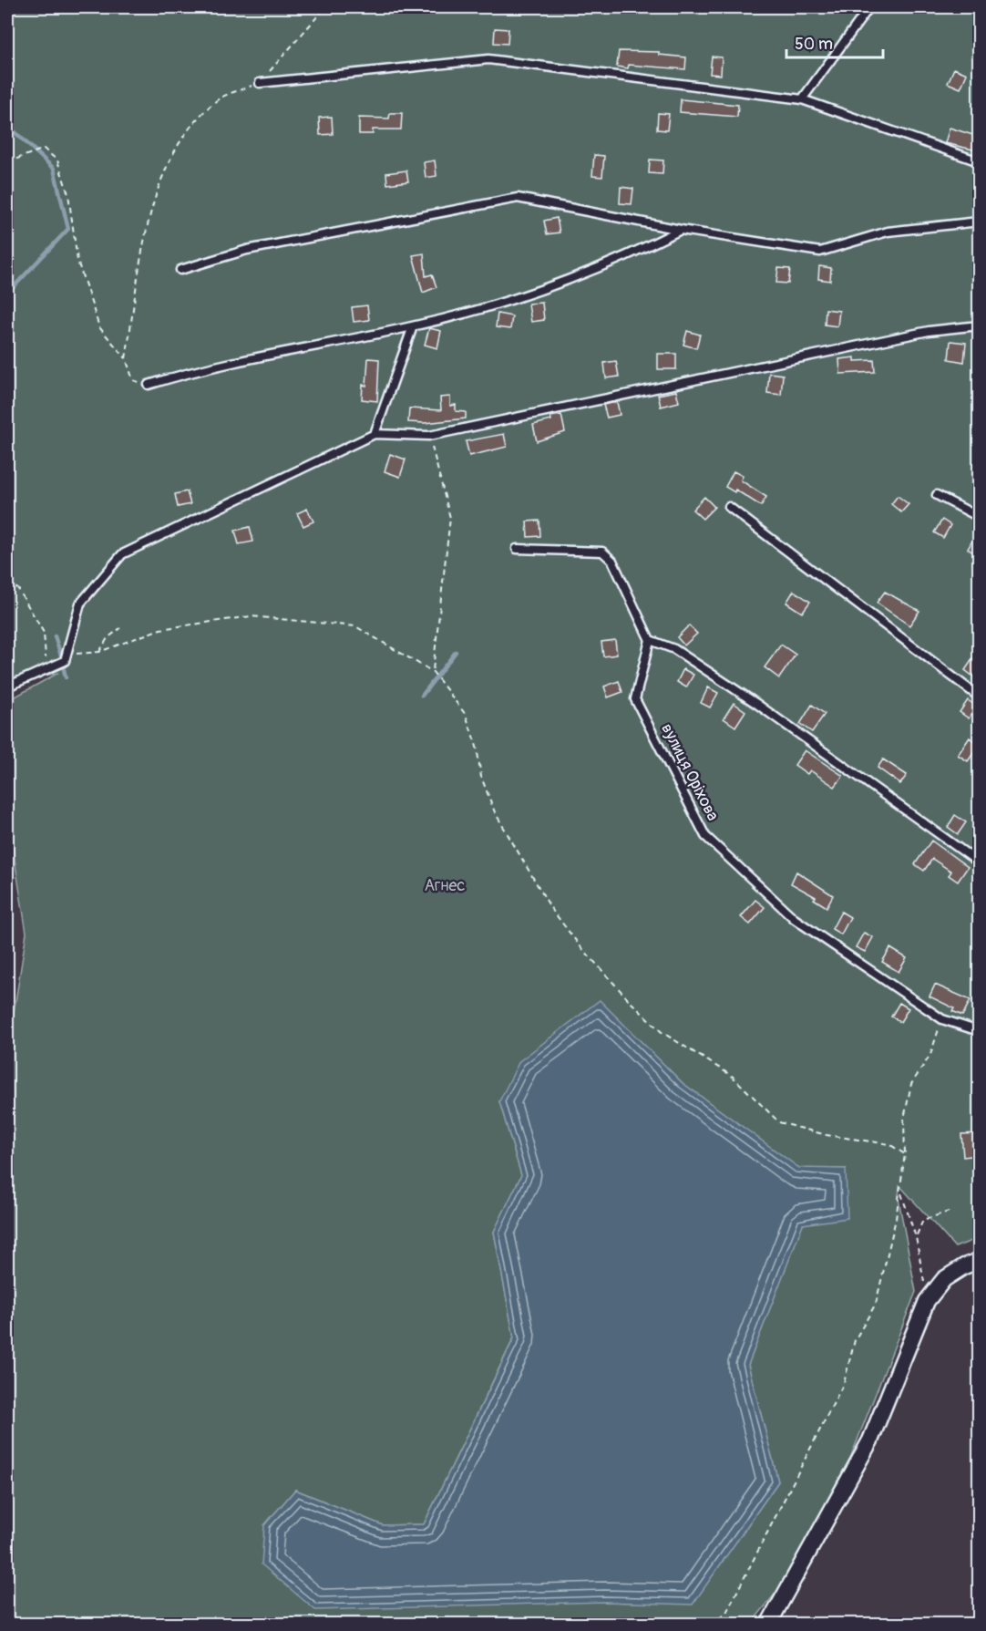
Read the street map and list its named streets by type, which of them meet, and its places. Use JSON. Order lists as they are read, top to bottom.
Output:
{
  "streets": {
    "lane": ["вулиця Оріхова"]
  },
  "parks": ["Агнес"],
  "scale_bar": "50 m"
}
